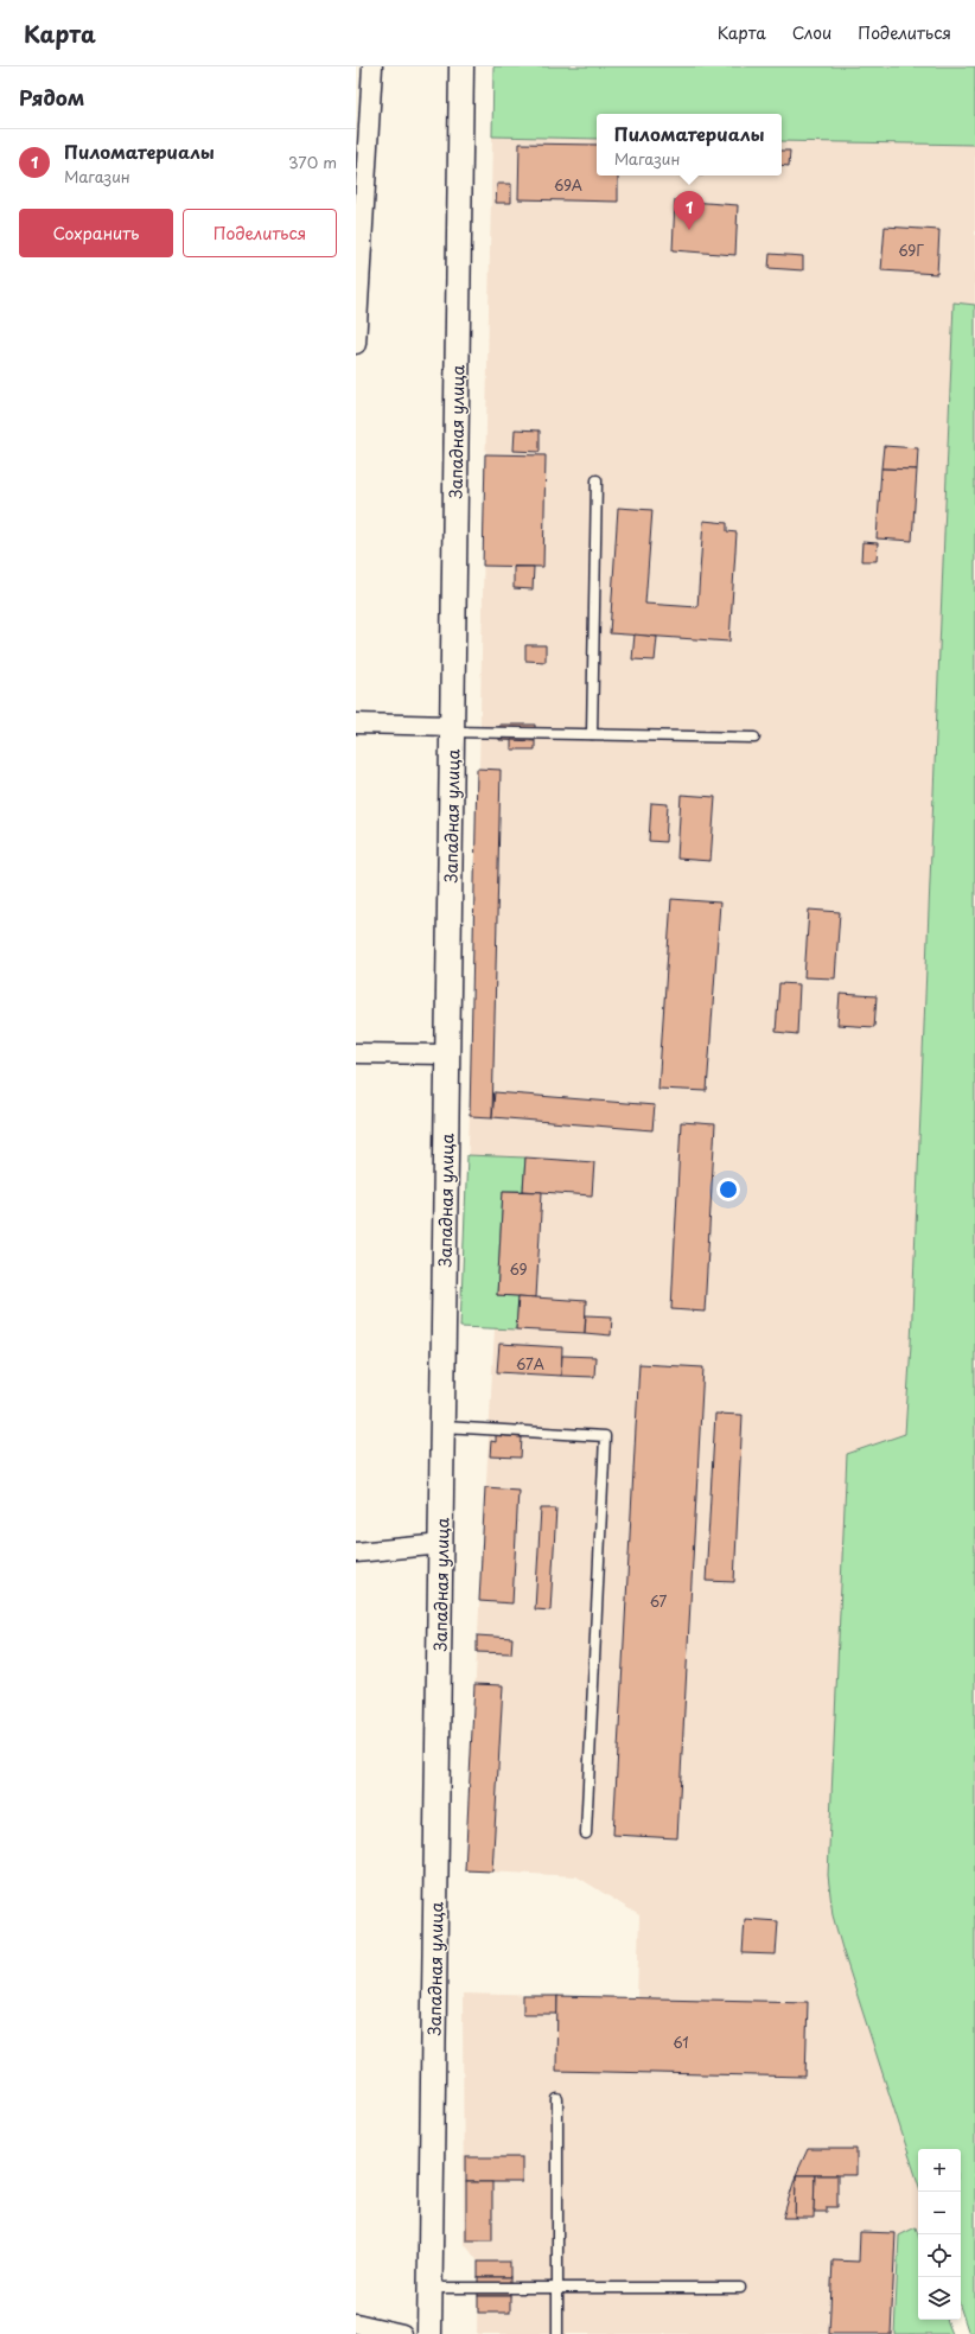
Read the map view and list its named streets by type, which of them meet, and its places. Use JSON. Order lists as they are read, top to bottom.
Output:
{
  "streets": {
    "street": ["Западная улица"]
  },
  "house_numbers": [
    "69А",
    "69Г",
    "69",
    "67А",
    "67",
    "61"
  ],
  "page": {
    "header": "Карта",
    "nav": ["Карта", "Слои", "Поделиться"],
    "heading": "Рядом",
    "popup": ["Пиломатериалы", "Магазин"],
    "list": [
      {
        "mark": "1",
        "name": "Пиломатериалы",
        "note": "Магазин",
        "value": "370 m"
      }
    ],
    "pins": "1",
    "buttons": ["Сохранить", "Поделиться"],
    "map_buttons": ["+", "−"]
  }
}
